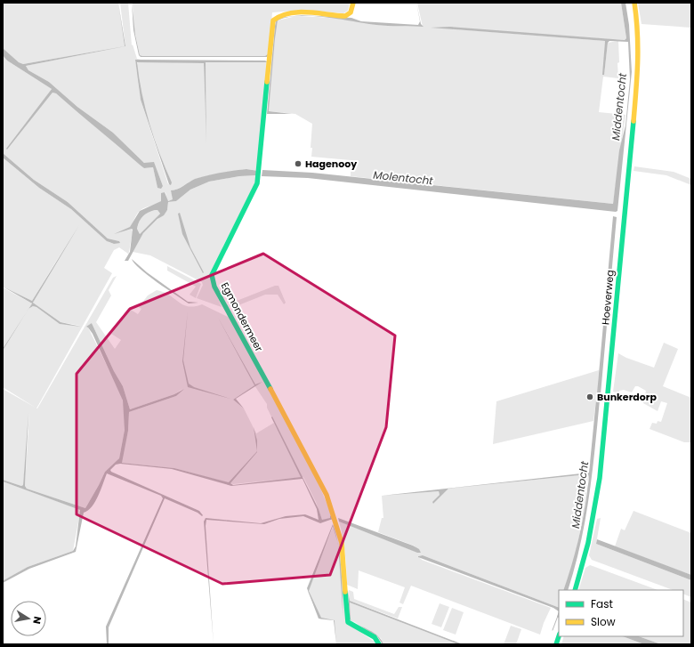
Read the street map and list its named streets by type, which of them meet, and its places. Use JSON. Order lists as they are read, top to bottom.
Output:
{
  "streets": {
    "street": ["Hoeverweg", "Egmondermeer"]
  },
  "water": ["Middentocht", "Molentocht"],
  "places": ["Hagenooy", "Bunkerdorp"],
  "legend": ["Fast", "Slow"],
  "north": "right"
}
